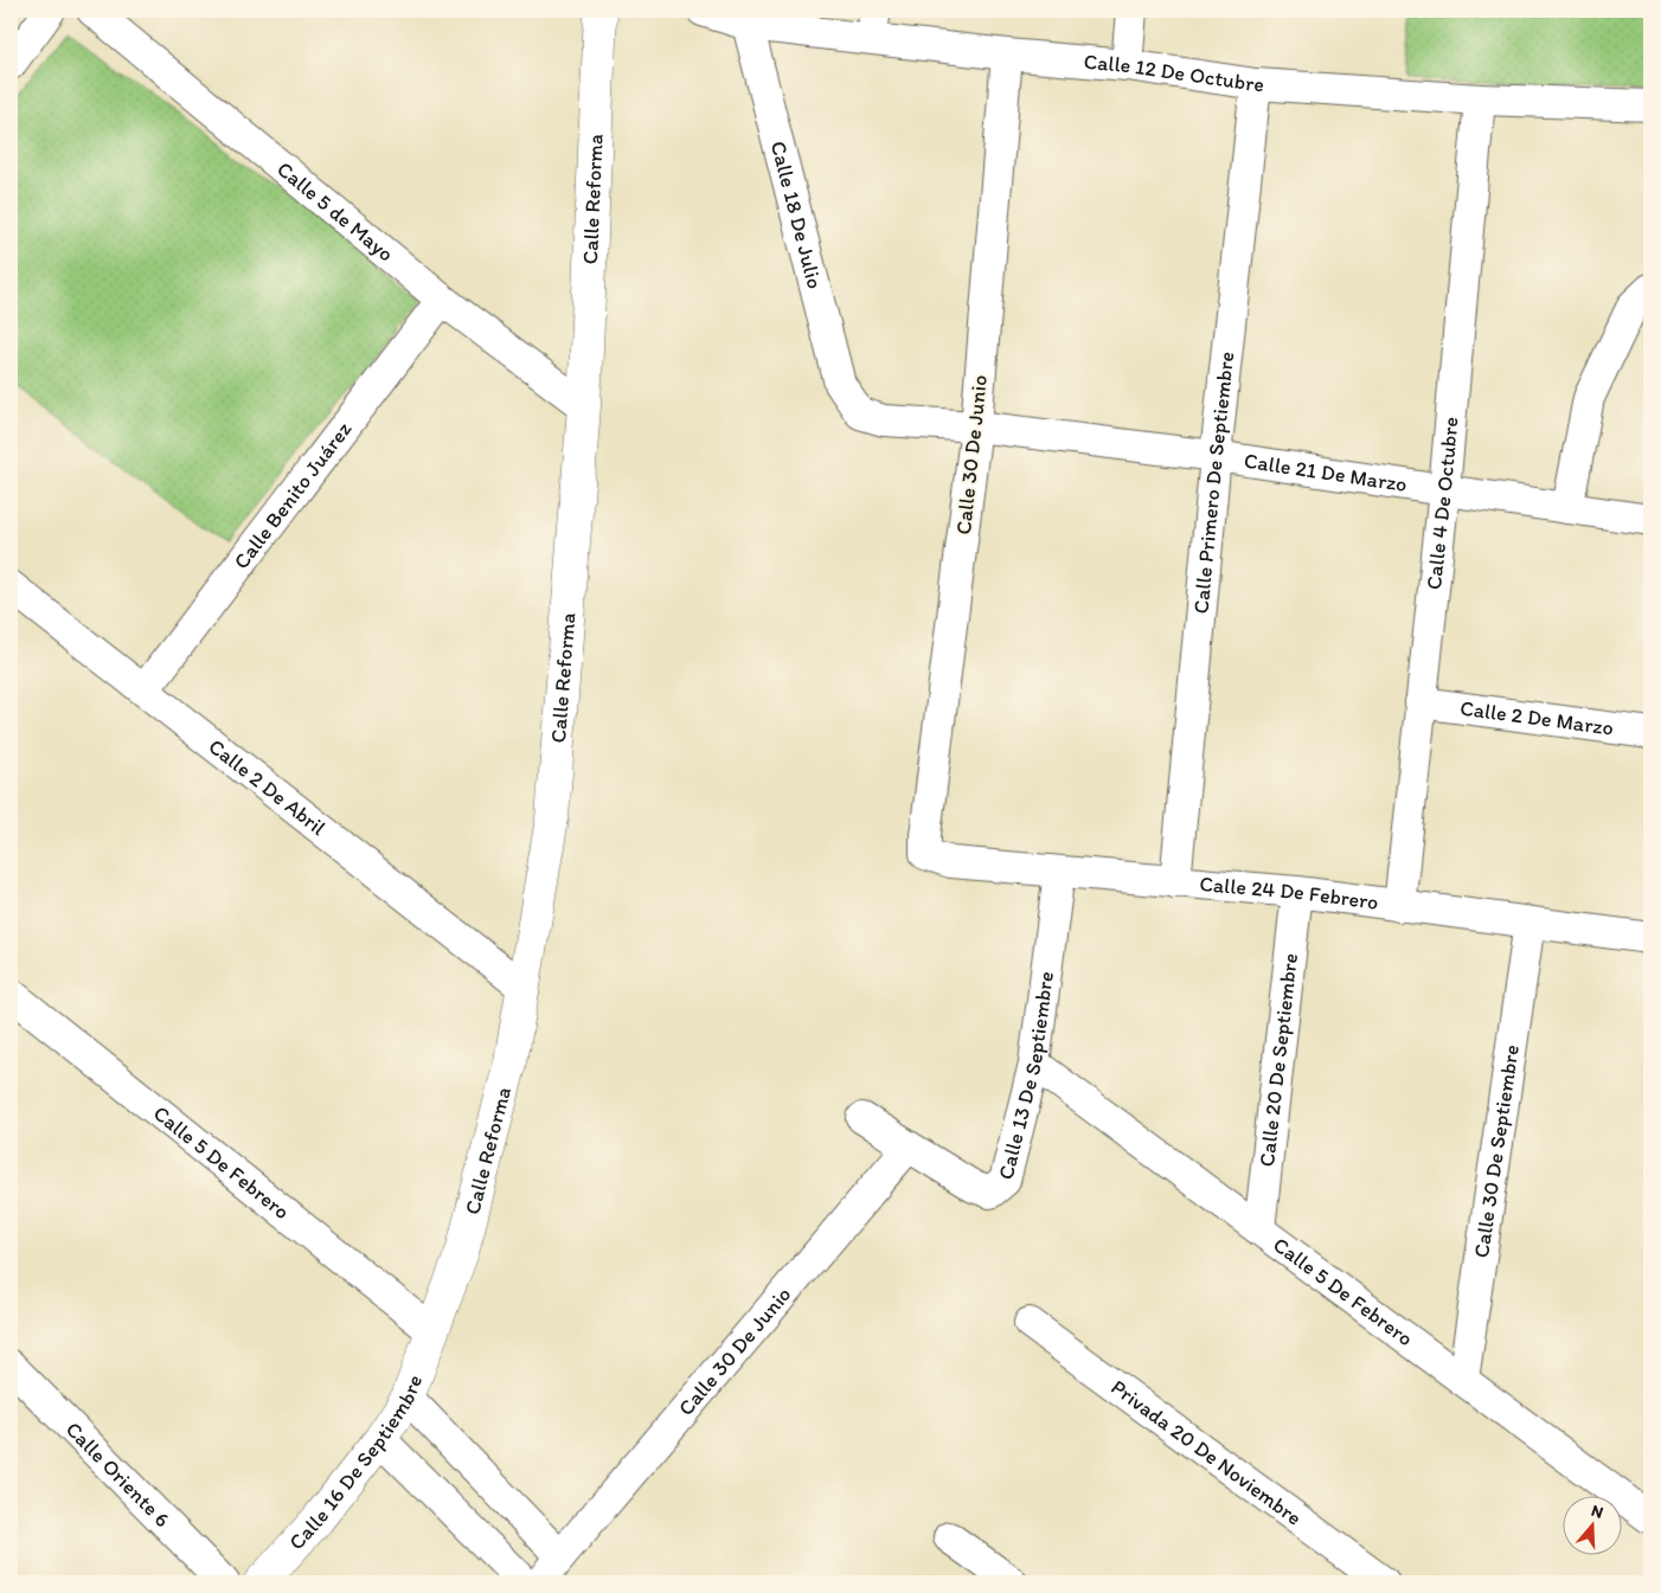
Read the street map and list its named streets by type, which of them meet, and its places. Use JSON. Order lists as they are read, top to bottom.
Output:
{
  "streets": {
    "main road": ["Calle Reforma", "Calle 16 De Septiembre"],
    "street": [
      "Calle 12 De Octubre",
      "Calle 5 de Mayo",
      "Calle 18 De Julio",
      "Calle 30 De Junio",
      "Calle 21 De Marzo",
      "Calle Primero De Septiembre",
      "Calle Benito Juárez",
      "Calle 4 De Octubre",
      "Calle 2 De Marzo",
      "Calle 2 De Abril",
      "Calle 24 De Febrero",
      "Calle 20 De Septiembre",
      "Calle 13 De Septiembre",
      "Calle 30 De Septiembre",
      "Calle 5 De Febrero",
      "Privada 20 De Noviembre",
      "Calle Oriente 6"
    ]
  },
  "crossings": [
    ["Calle 12 De Octubre", "Calle 18 De Julio"],
    ["Calle 12 De Octubre", "Calle 30 De Junio"],
    ["Calle 12 De Octubre", "Calle Primero De Septiembre"],
    ["Calle 12 De Octubre", "Calle 4 De Octubre"],
    ["Calle Reforma", "Calle 5 de Mayo"],
    ["Calle Reforma", "Calle 2 De Abril"],
    ["Calle Reforma", "Calle 5 De Febrero"],
    ["Calle Reforma", "Calle 16 De Septiembre"],
    ["Calle 5 de Mayo", "Calle Benito Juárez"],
    ["Calle 18 De Julio", "Calle 21 De Marzo"],
    ["Calle 30 De Junio", "Calle 21 De Marzo"],
    ["Calle 30 De Junio", "Calle 24 De Febrero"],
    ["Calle 30 De Junio", "Calle 13 De Septiembre"],
    ["Calle 21 De Marzo", "Calle Primero De Septiembre"],
    ["Calle 21 De Marzo", "Calle 4 De Octubre"],
    ["Calle Primero De Septiembre", "Calle 24 De Febrero"],
    ["Calle Benito Juárez", "Calle 2 De Abril"],
    ["Calle 4 De Octubre", "Calle 2 De Marzo"],
    ["Calle 4 De Octubre", "Calle 24 De Febrero"],
    ["Calle 24 De Febrero", "Calle 20 De Septiembre"],
    ["Calle 24 De Febrero", "Calle 13 De Septiembre"],
    ["Calle 24 De Febrero", "Calle 30 De Septiembre"],
    ["Calle 20 De Septiembre", "Calle 5 De Febrero"],
    ["Calle 13 De Septiembre", "Calle 5 De Febrero"],
    ["Calle 30 De Septiembre", "Calle 5 De Febrero"],
    ["Calle 5 De Febrero", "Calle 16 De Septiembre"]
  ],
  "north": "top"
}
